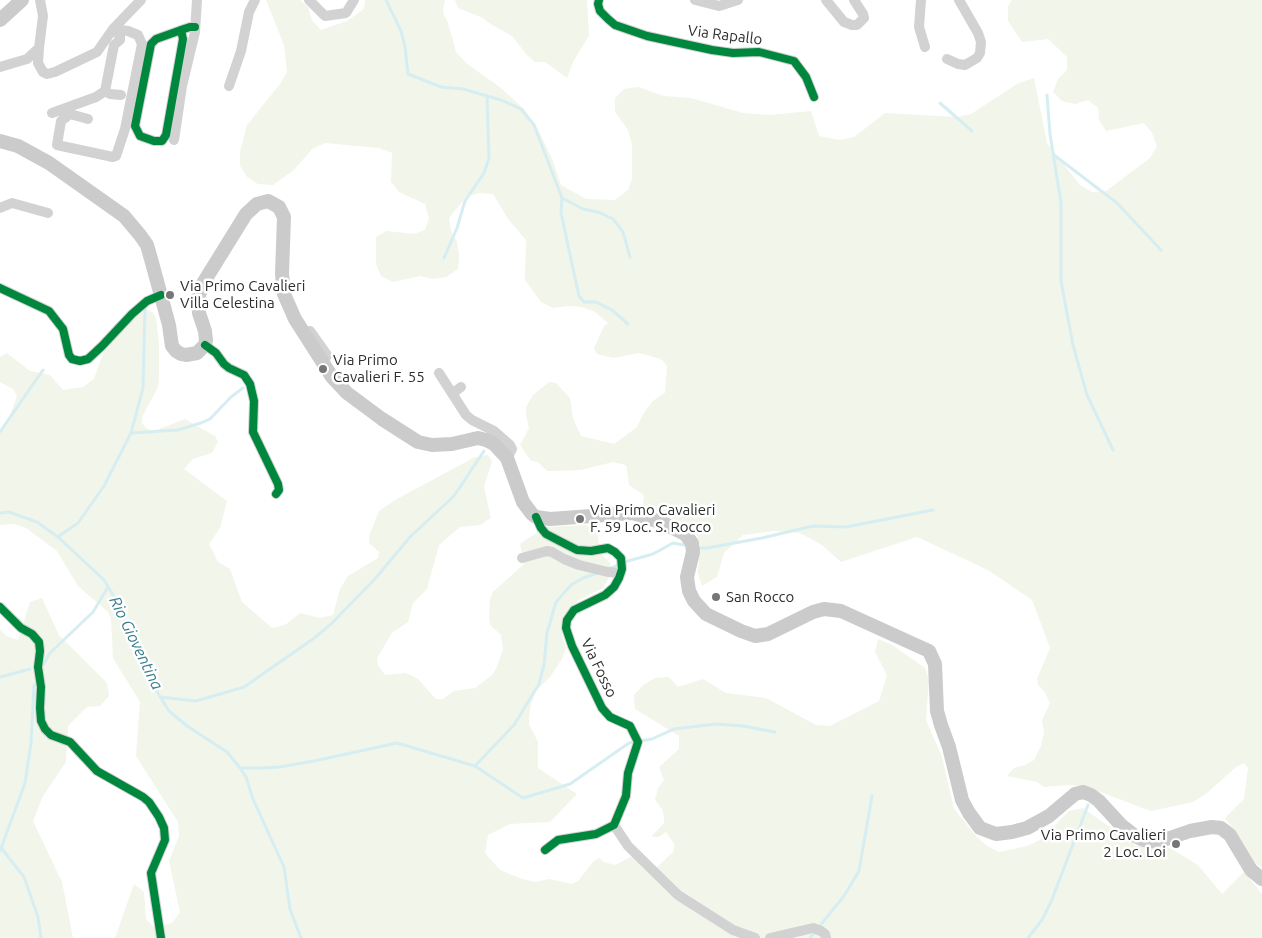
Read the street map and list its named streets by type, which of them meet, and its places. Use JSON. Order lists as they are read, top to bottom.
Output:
{
  "streets": {
    "street": ["Via Rapallo", "Via Fosso"]
  },
  "water": ["Rio Gioventina"],
  "places": [
    "Via Primo Cavalieri Villa Celestina",
    "Via Primo Cavalieri F. 55",
    "Via Primo Cavalieri F. 59 Loc. S. Rocco",
    "San Rocco",
    "Via Primo Cavalieri 2 Loc. Loi"
  ]
}
